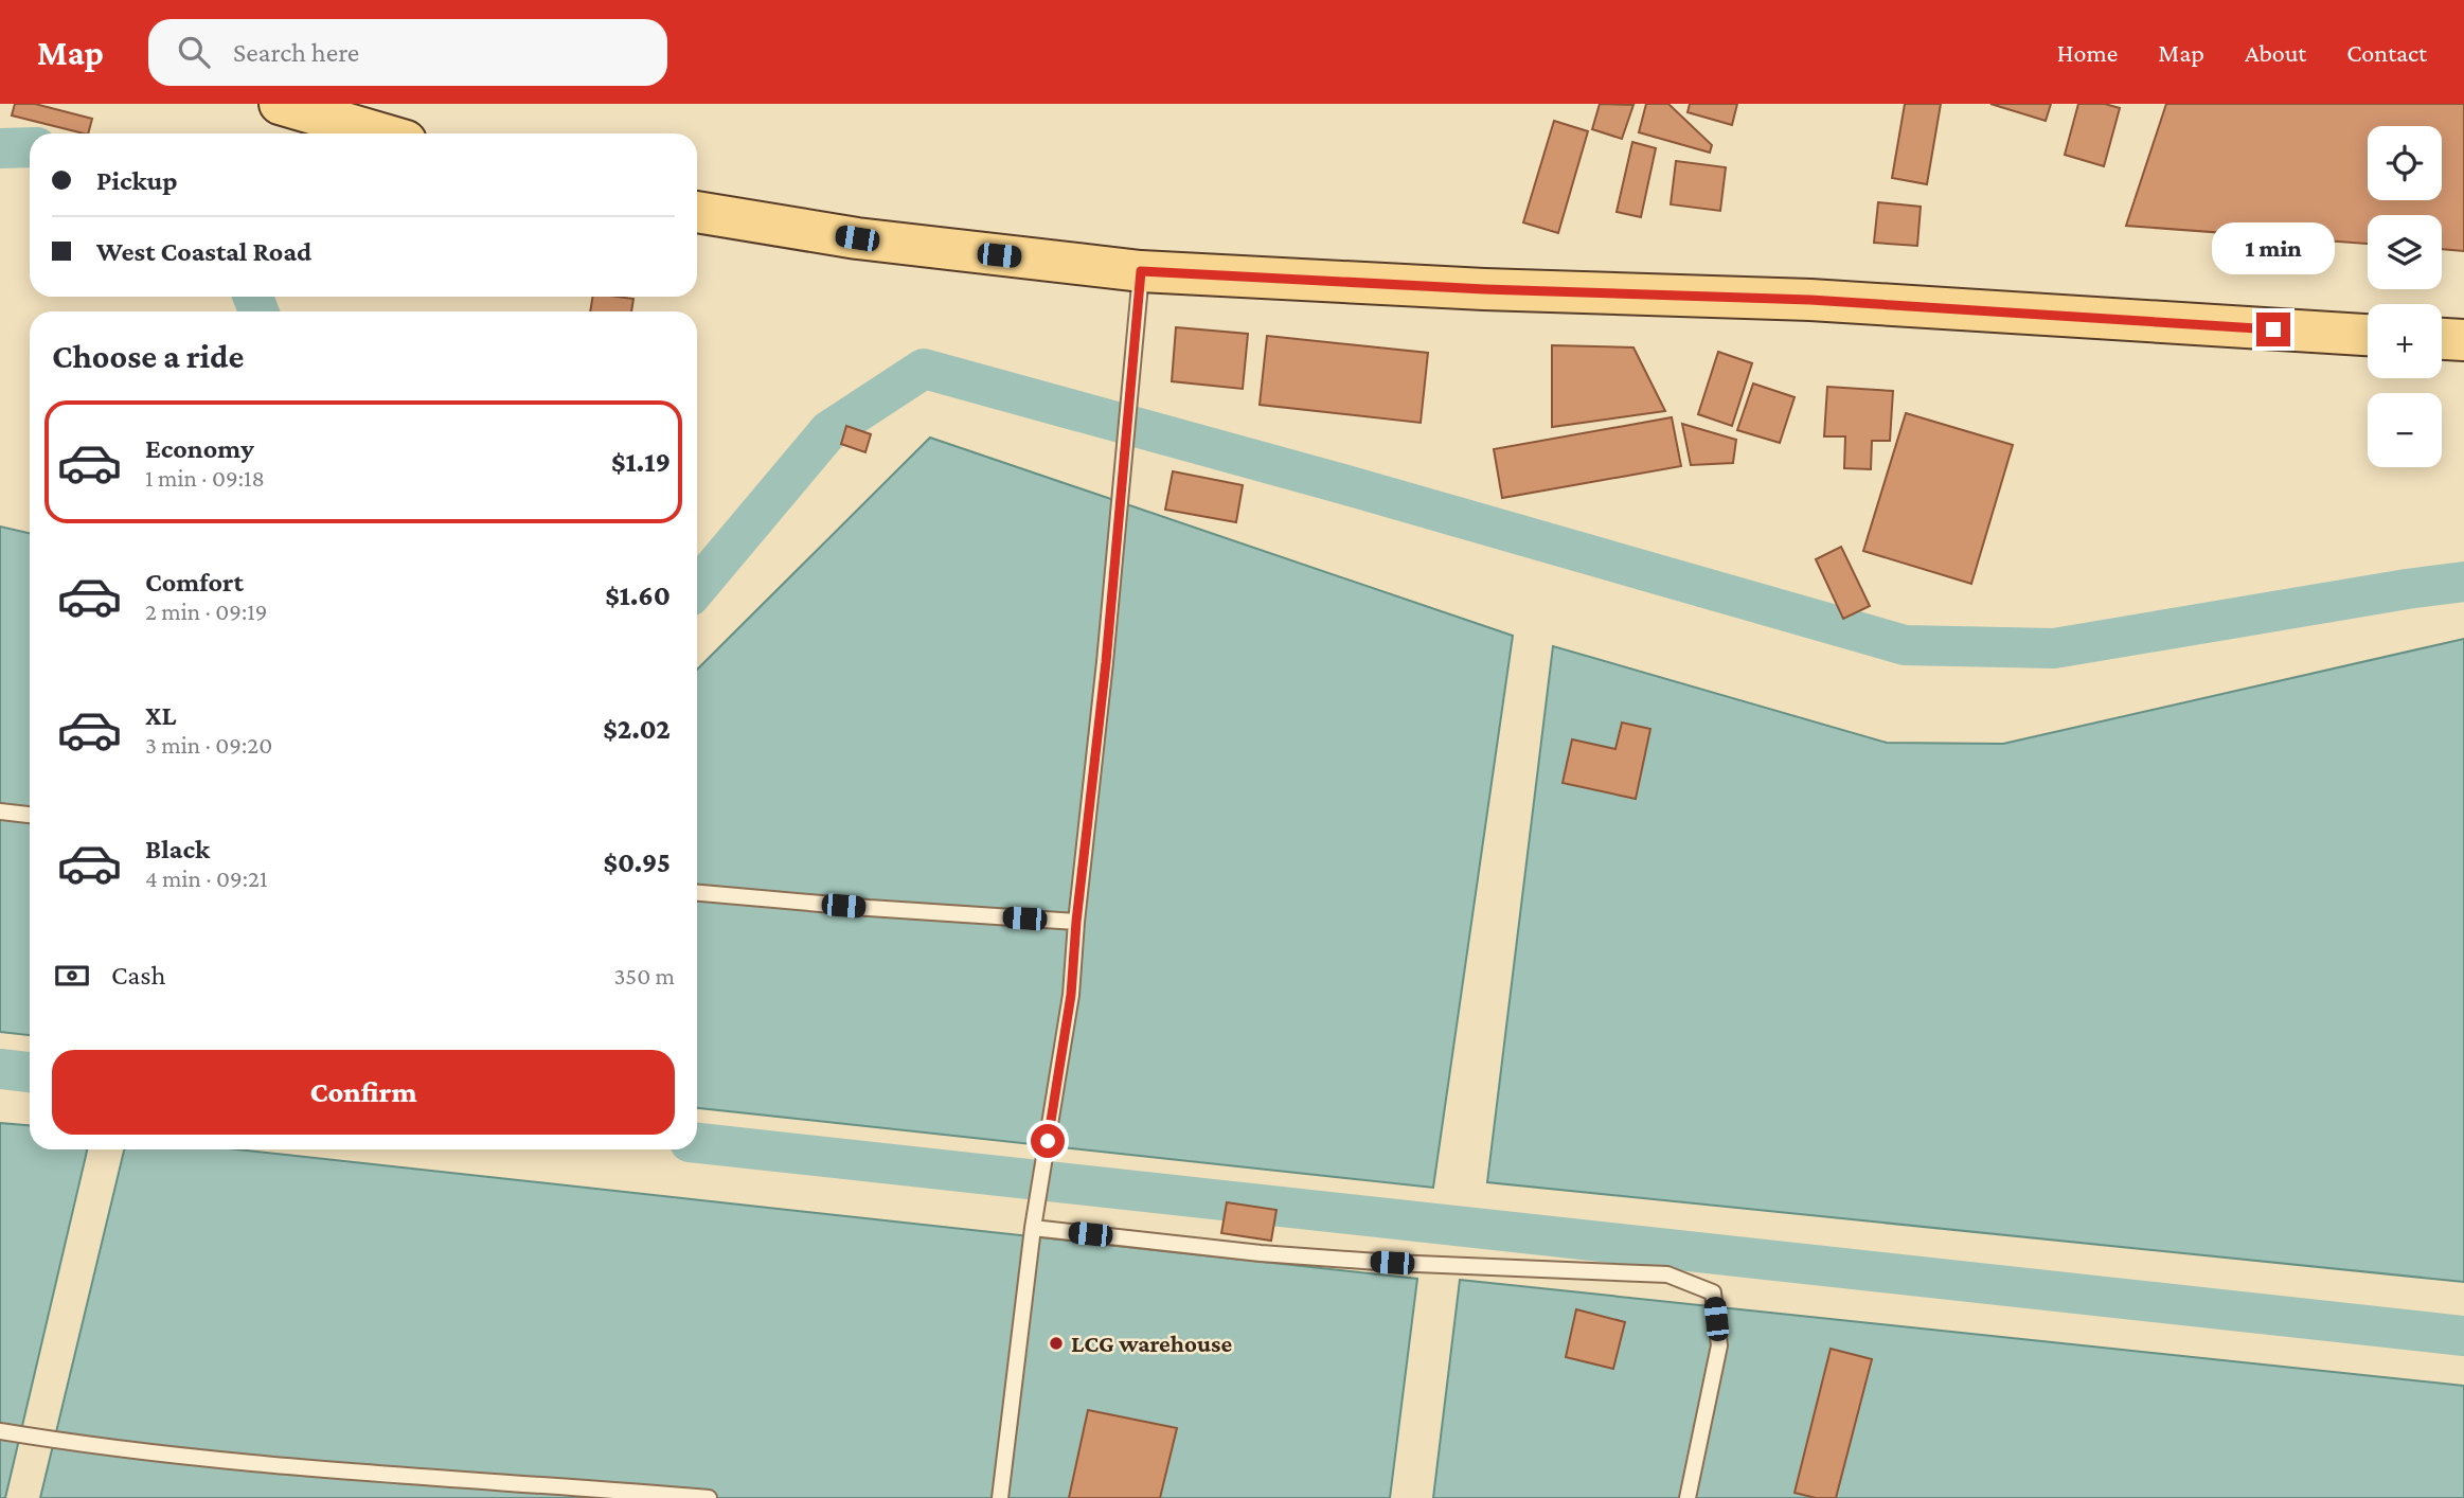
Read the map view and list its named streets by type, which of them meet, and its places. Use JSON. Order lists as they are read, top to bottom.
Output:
{
  "places": ["LCG warehouse"],
  "page": {
    "header": "Map",
    "search": "Search here",
    "nav": [
      "Home",
      "Map",
      "About",
      "Contact"
    ],
    "map_buttons": ["+", "−"],
    "banner": ["Pickup", "West Coastal Road"],
    "bubble": "1 min",
    "heading": "Choose a ride",
    "list": [
      {
        "name": "Economy",
        "note": "1 min · 09:18",
        "value": "$1.19"
      },
      {
        "name": "Comfort",
        "note": "2 min · 09:19",
        "value": "$1.60"
      },
      {
        "name": "XL",
        "note": "3 min · 09:20",
        "value": "$2.02"
      },
      {
        "name": "Black",
        "note": "4 min · 09:21",
        "value": "$0.95"
      }
    ],
    "pay": ["Cash", "350 m"],
    "buttons": "Confirm"
  }
}
